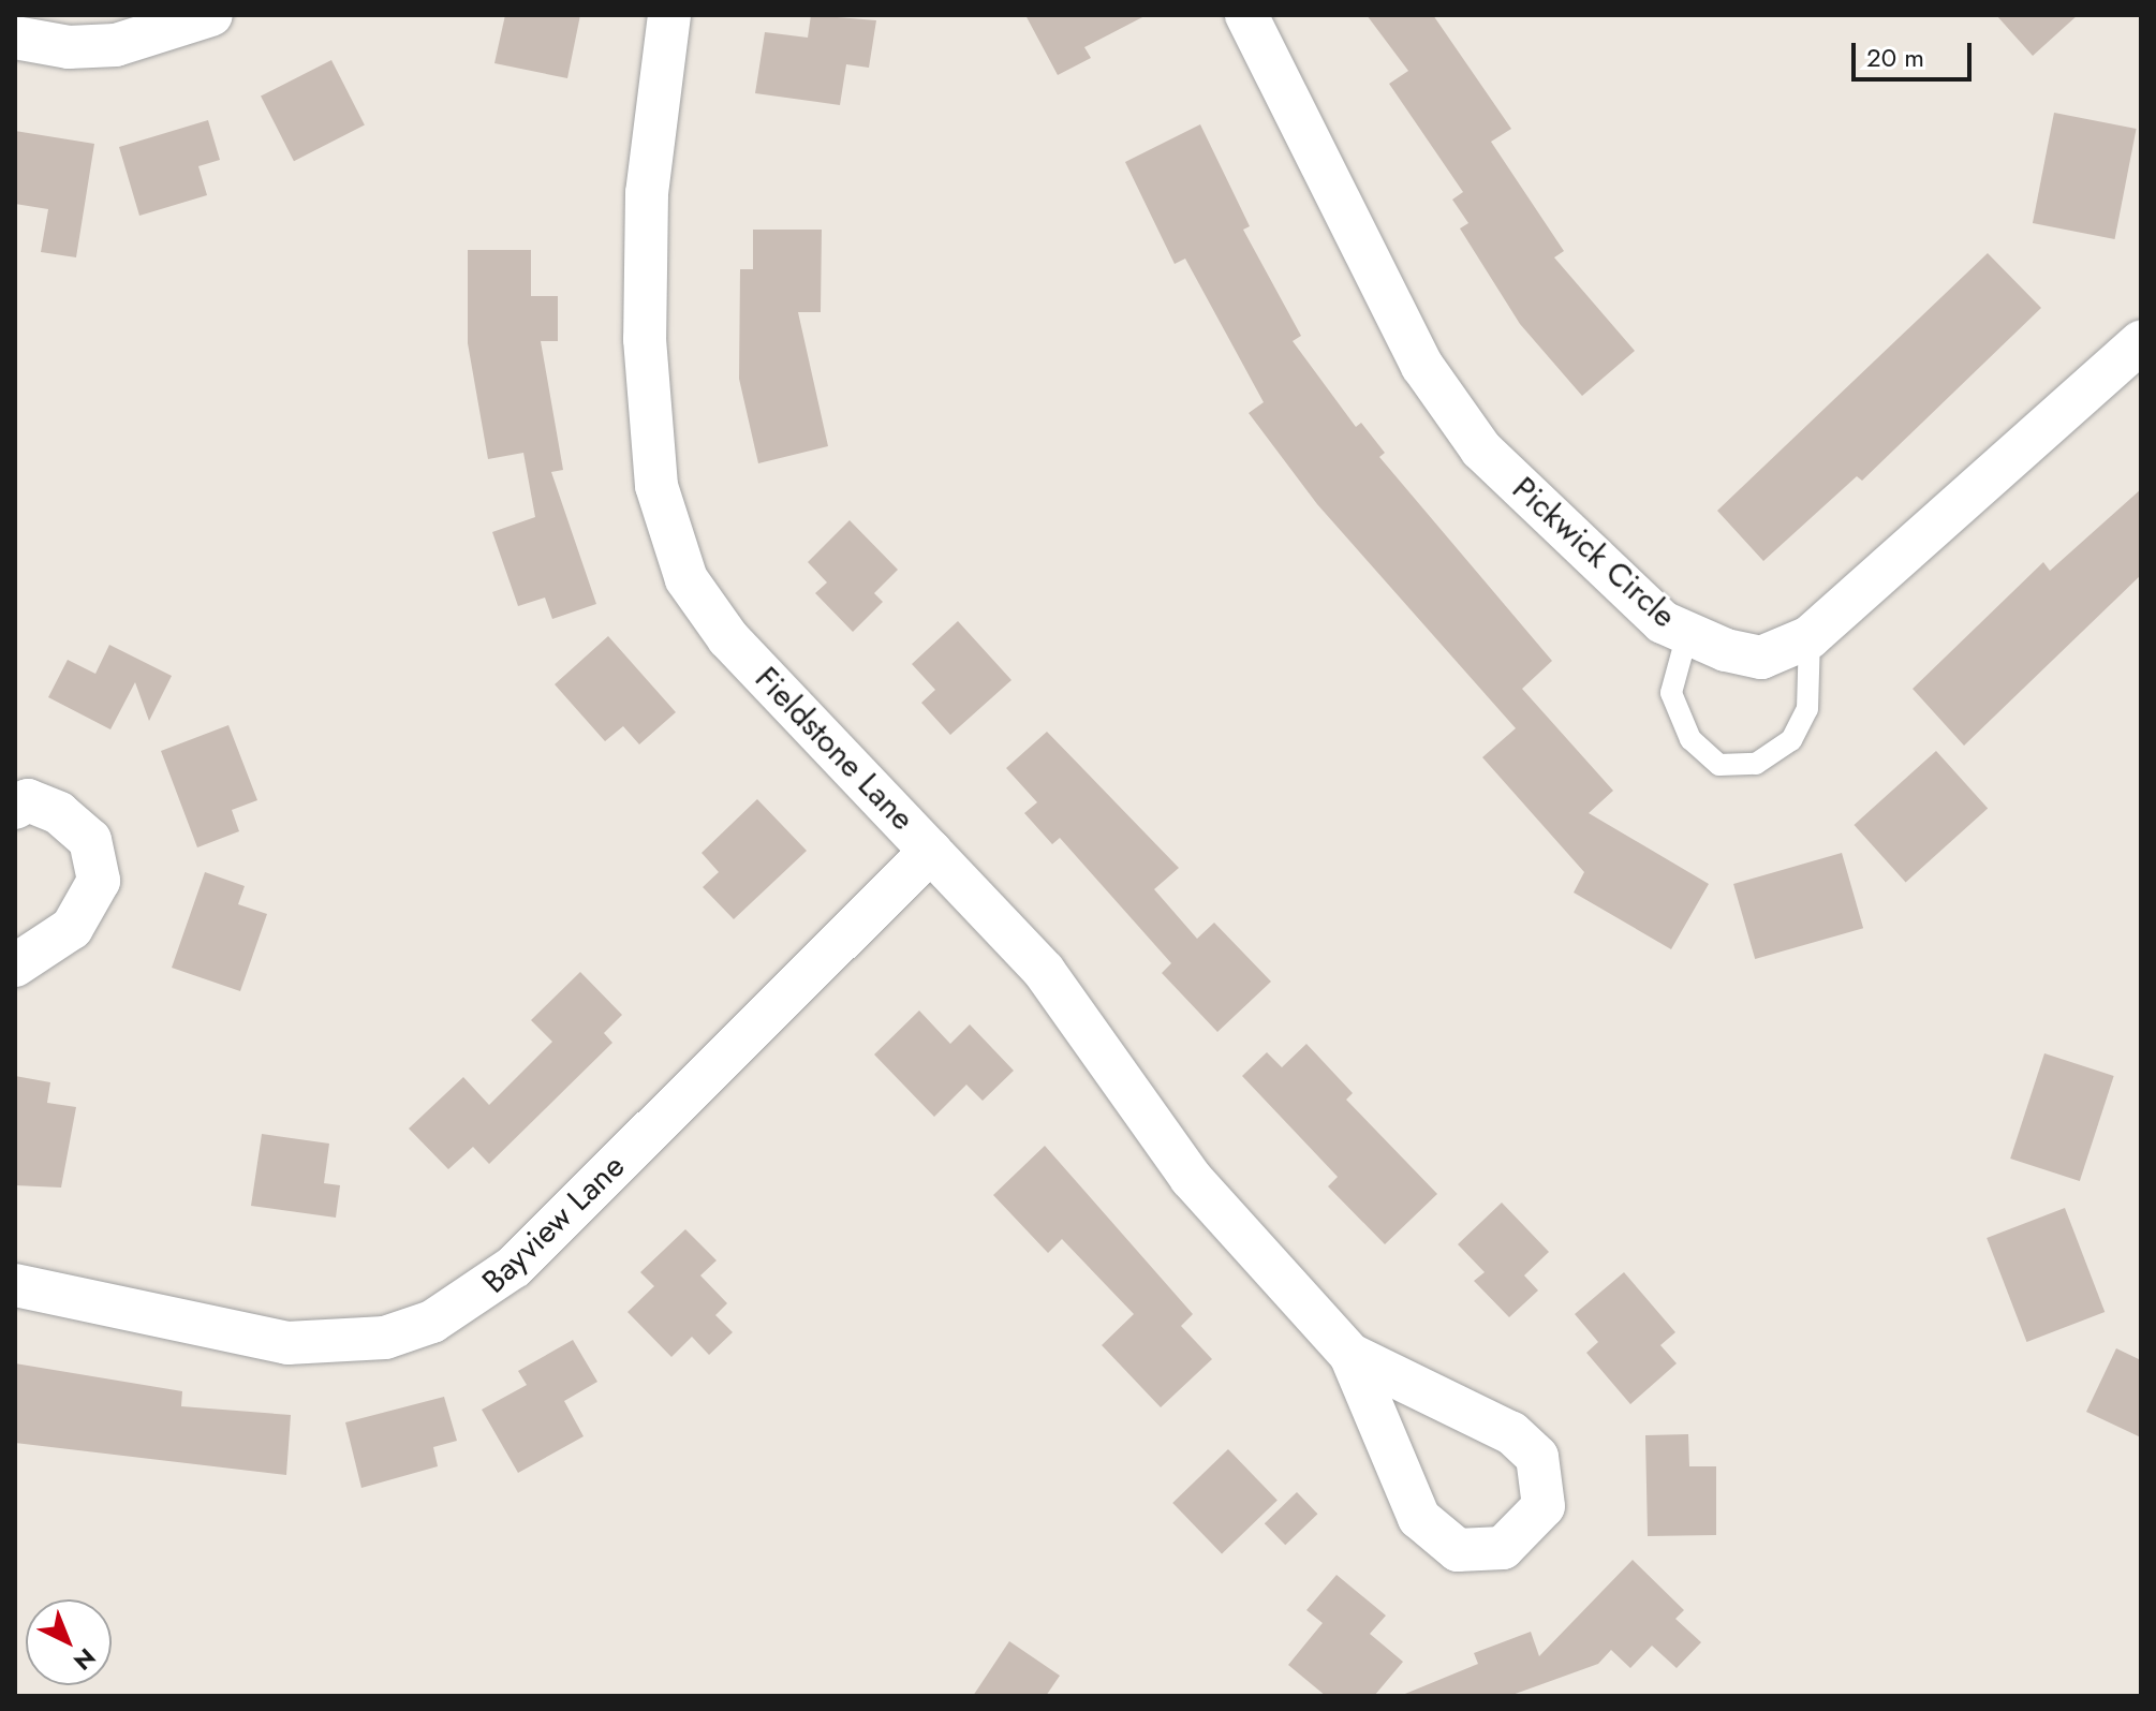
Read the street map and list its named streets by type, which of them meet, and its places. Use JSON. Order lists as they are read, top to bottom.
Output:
{
  "streets": {
    "street": ["Pickwick Circle", "Fieldstone Lane", "Bayview Lane"]
  },
  "crossings": [
    ["Fieldstone Lane", "Bayview Lane"]
  ],
  "scale_bar": "20 m",
  "north": "bottom right"
}
